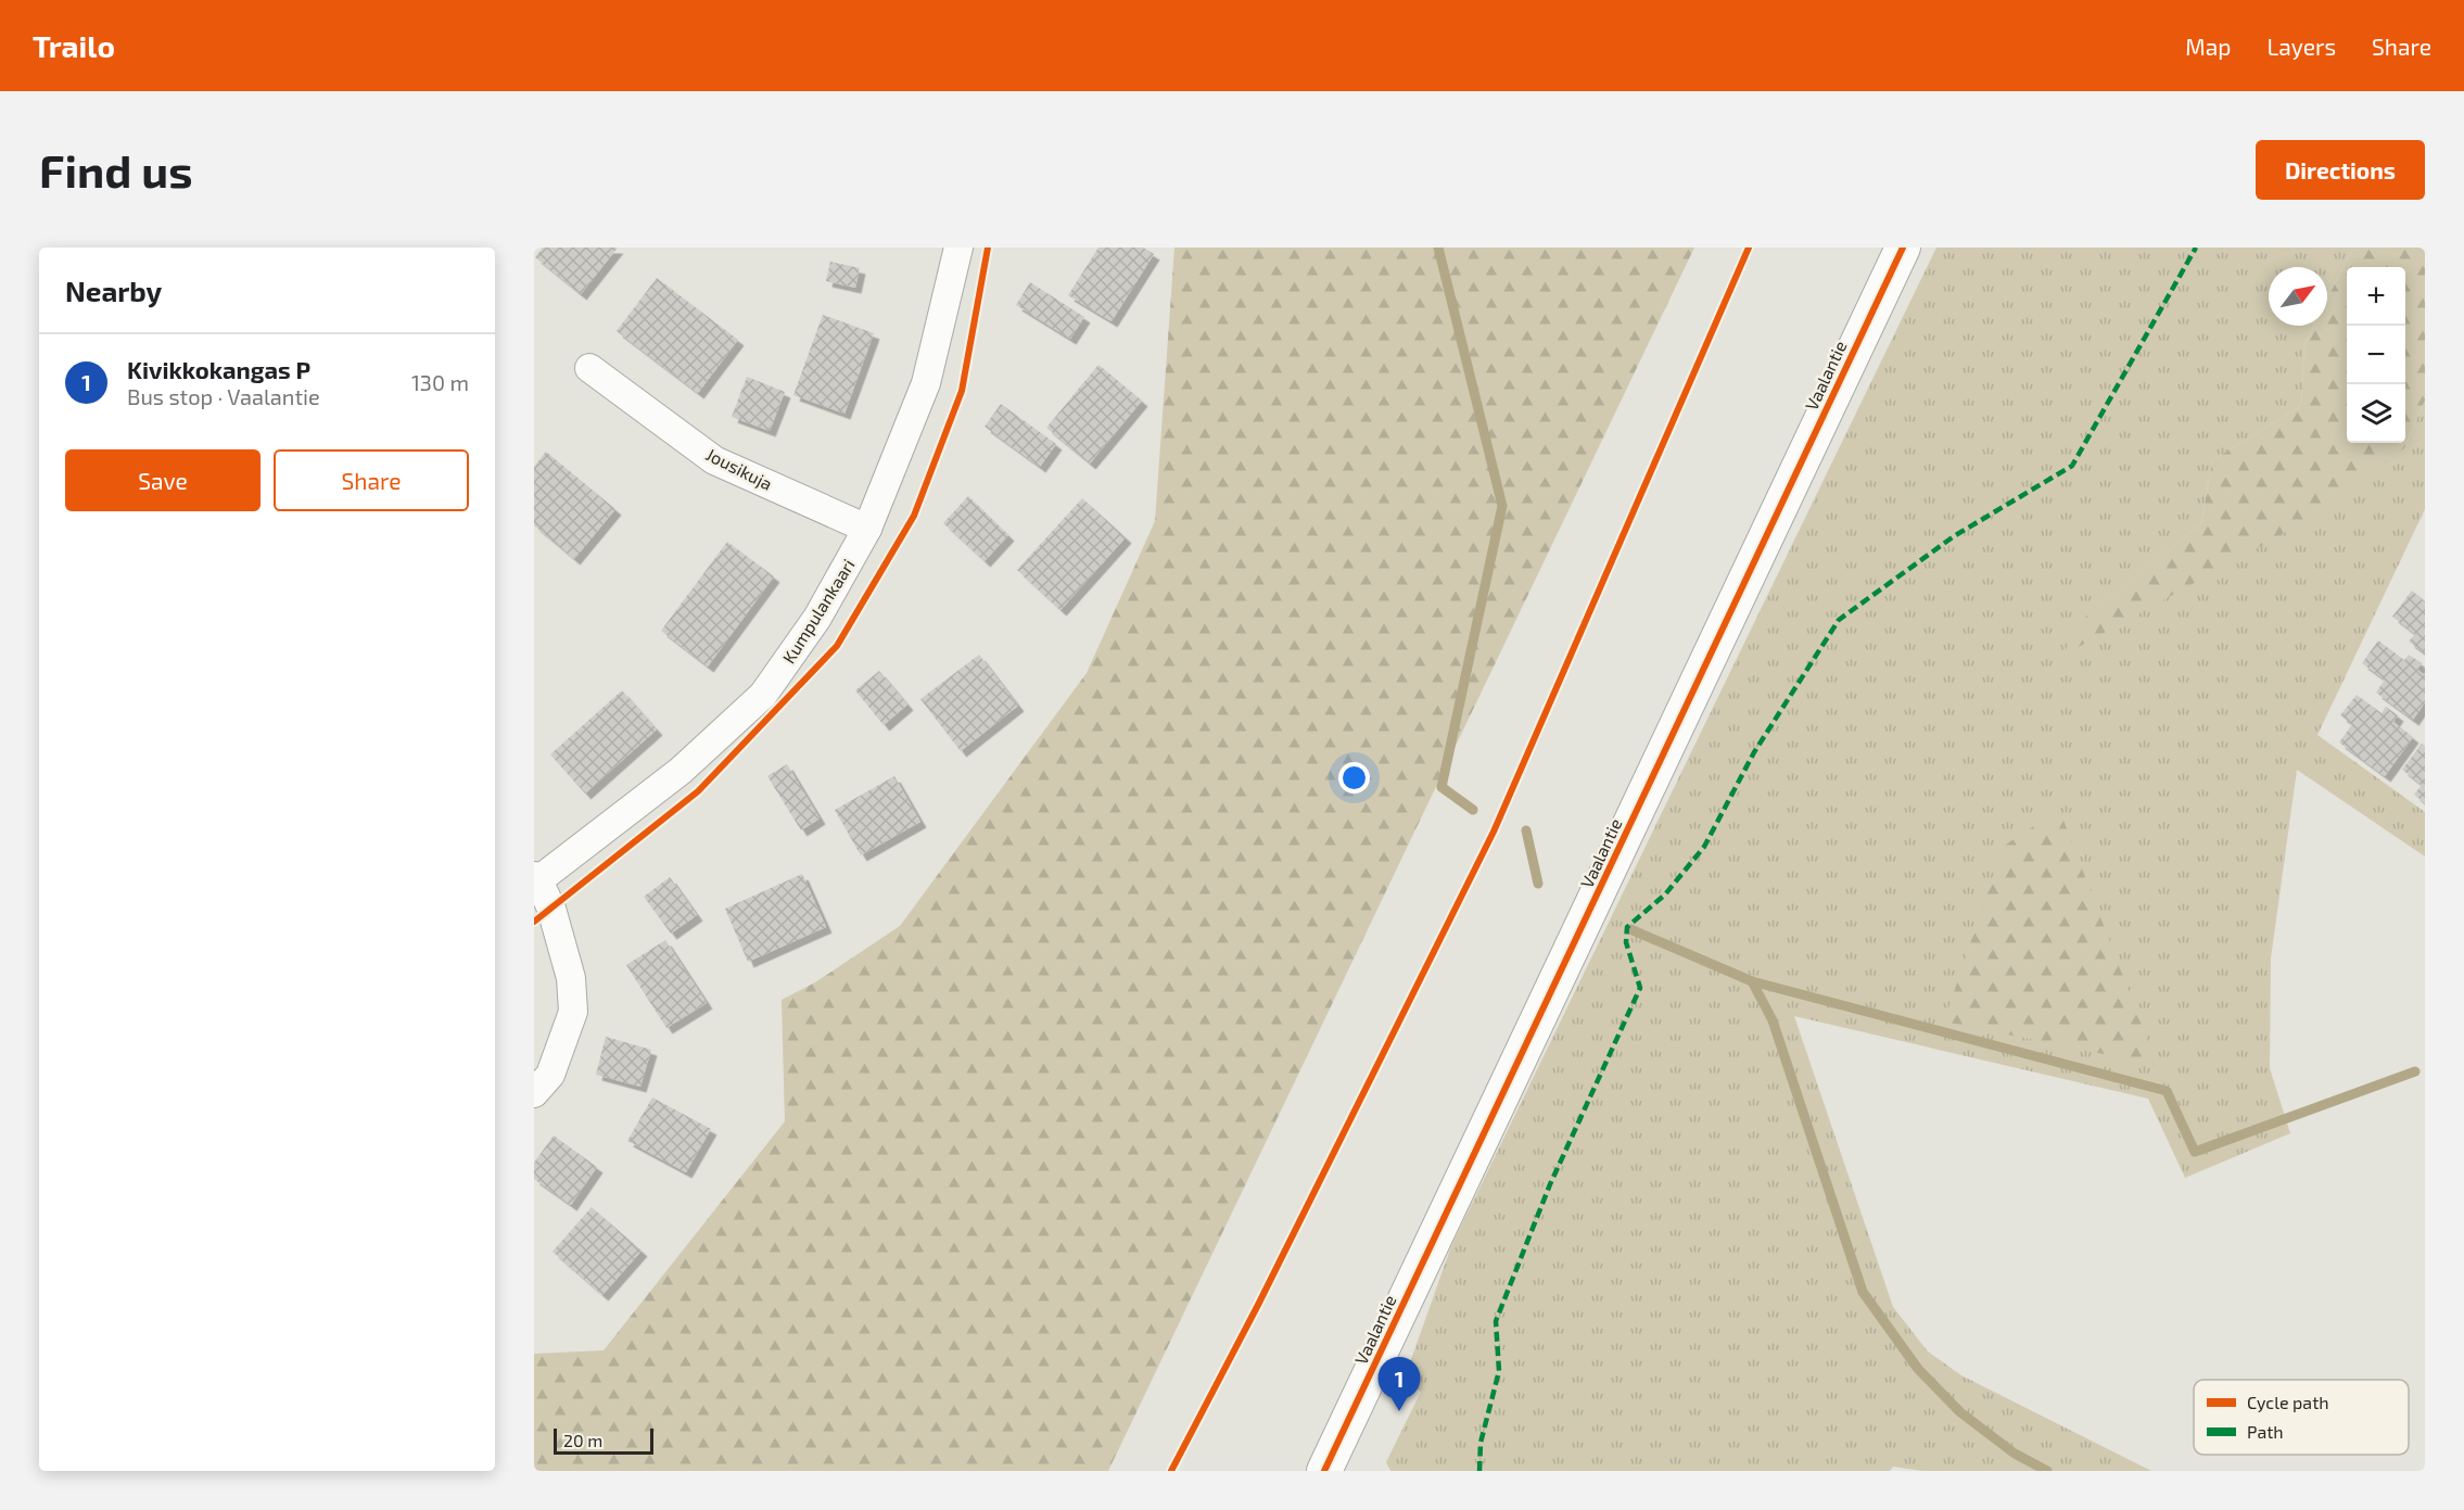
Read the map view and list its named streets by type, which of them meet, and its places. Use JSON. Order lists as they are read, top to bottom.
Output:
{
  "streets": {
    "street": ["Vaalantie", "Jousikuja", "Kumpulankaari"]
  },
  "crossings": [
    ["Jousikuja", "Kumpulankaari"]
  ],
  "legend": ["Cycle path", "Path"],
  "scale_bar": "20 m",
  "north": "top right",
  "page": {
    "header": "Trailo",
    "nav": ["Map", "Layers", "Share"],
    "buttons": [
      "Directions",
      ["Save", "Share"]
    ],
    "title": "Find us",
    "heading": "Nearby",
    "map_buttons": ["+", "−"],
    "list": [
      {
        "mark": "1",
        "name": "Kivikkokangas P",
        "note": "Bus stop · Vaalantie",
        "value": "130 m"
      }
    ],
    "pins": "1",
    "scale": "20 m"
  }
}
